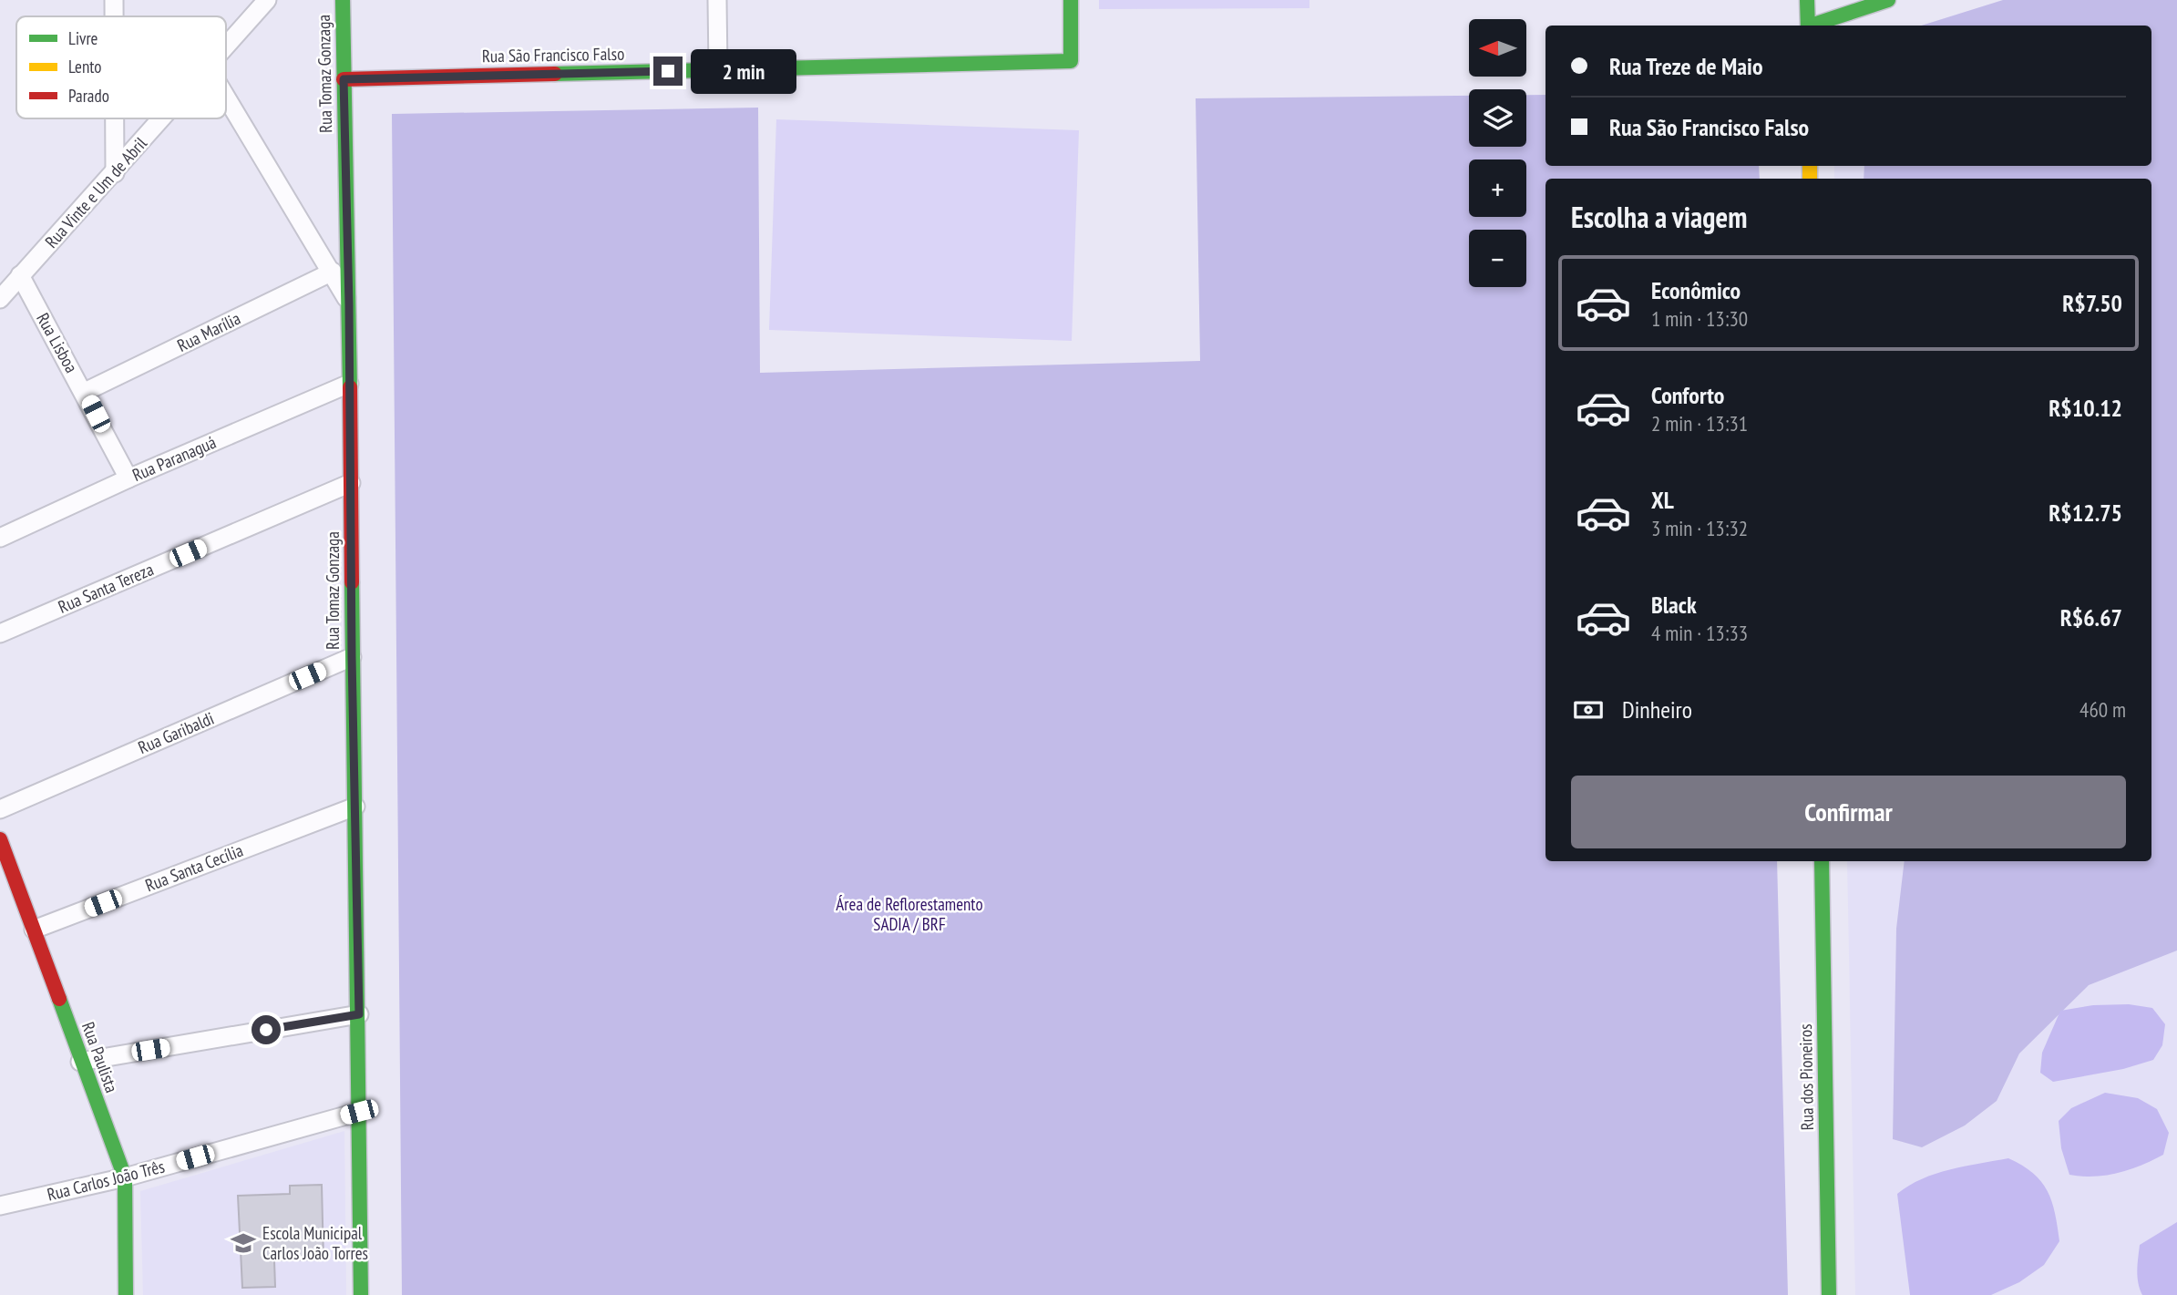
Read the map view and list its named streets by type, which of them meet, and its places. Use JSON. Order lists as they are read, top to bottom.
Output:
{
  "streets": {
    "street": [
      "Rua São Francisco Falso",
      "Rua Tomaz Gonzaga",
      "Rua Vinte e Um de Abril",
      "Rua Marília",
      "Rua Lisboa",
      "Rua Paranaguá",
      "Rua Santa Tereza",
      "Rua Garibaldi",
      "Rua Santa Cecília",
      "Rua Paulista",
      "Rua dos Pioneiros",
      "Rua Carlos João Três"
    ]
  },
  "crossings": [
    ["Rua São Francisco Falso", "Rua Tomaz Gonzaga"],
    ["Rua Tomaz Gonzaga", "Rua Paranaguá"],
    ["Rua Tomaz Gonzaga", "Rua Santa Tereza"],
    ["Rua Tomaz Gonzaga", "Rua Garibaldi"],
    ["Rua Tomaz Gonzaga", "Rua Santa Cecília"],
    ["Rua Tomaz Gonzaga", "Rua Carlos João Três"],
    ["Rua Vinte e Um de Abril", "Rua Lisboa"],
    ["Rua Marília", "Rua Lisboa"],
    ["Rua Lisboa", "Rua Paranaguá"],
    ["Rua Santa Cecília", "Rua Paulista"],
    ["Rua Paulista", "Rua Carlos João Três"]
  ],
  "parks": ["Área de Reflorestamento SADIA / BRF"],
  "places": {
    "school or university": ["Escola Municipal Carlos João Torres"]
  },
  "legend": ["Livre", "Lento", "Parado"],
  "north": "left",
  "page": {
    "map_buttons": ["+", "−"],
    "banner": ["Rua Treze de Maio", "Rua São Francisco Falso"],
    "bubble": "2 min",
    "heading": "Escolha a viagem",
    "list": [
      {
        "name": "Econômico",
        "note": "1 min · 13:30",
        "value": "R$7.50"
      },
      {
        "name": "Conforto",
        "note": "2 min · 13:31",
        "value": "R$10.12"
      },
      {
        "name": "XL",
        "note": "3 min · 13:32",
        "value": "R$12.75"
      },
      {
        "name": "Black",
        "note": "4 min · 13:33",
        "value": "R$6.67"
      }
    ],
    "pay": ["Dinheiro", "460 m"],
    "buttons": "Confirmar"
  }
}
